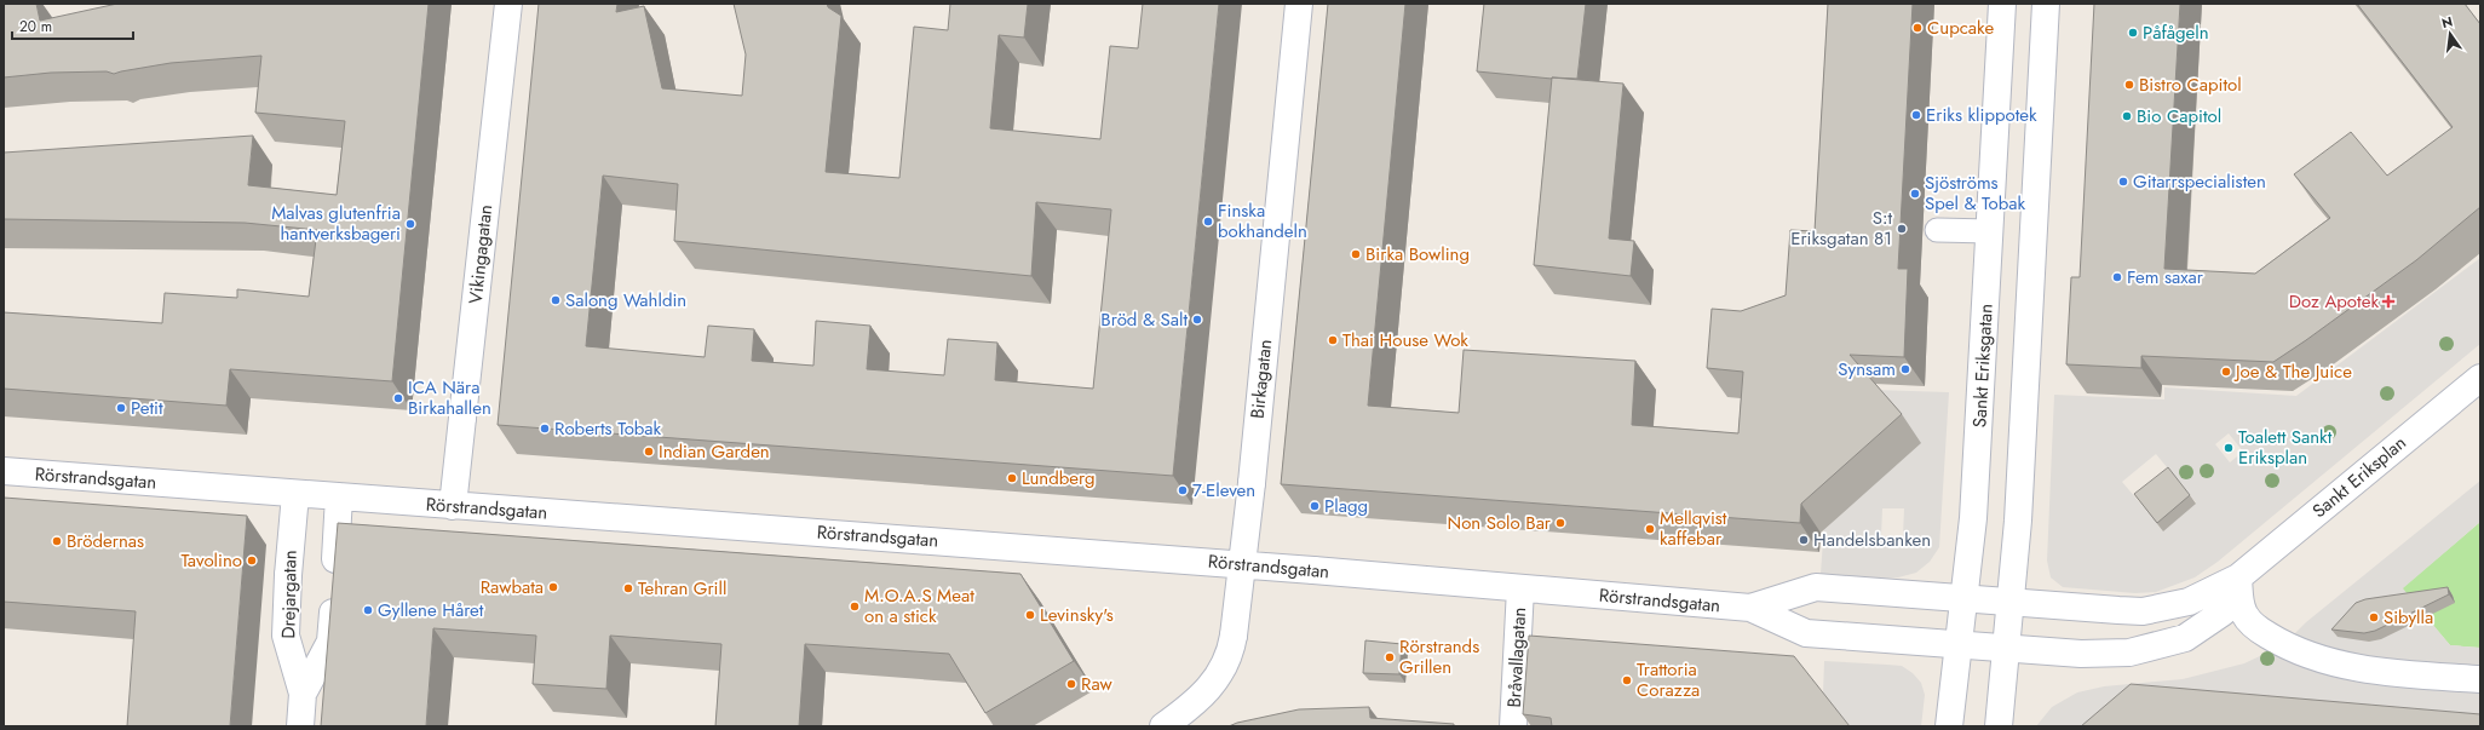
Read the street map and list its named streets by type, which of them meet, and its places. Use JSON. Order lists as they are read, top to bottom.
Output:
{
  "streets": {
    "street": [
      "Vikingagatan",
      "Sankt Eriksgatan",
      "Birkagatan",
      "Sankt Eriksplan",
      "Rörstrandsgatan",
      "Drejargatan",
      "Bråvallagatan"
    ]
  },
  "crossings": [
    ["Vikingagatan", "Rörstrandsgatan"],
    ["Sankt Eriksgatan", "Sankt Eriksplan"],
    ["Sankt Eriksgatan", "Rörstrandsgatan"],
    ["Birkagatan", "Rörstrandsgatan"],
    ["Sankt Eriksplan", "Rörstrandsgatan"],
    ["Rörstrandsgatan", "Drejargatan"],
    ["Rörstrandsgatan", "Bråvallagatan"]
  ],
  "places": {
    "other": [
      "Cupcake",
      "Påfågeln",
      "Bistro Capitol",
      "Eriks klippotek",
      "Bio Capitol",
      "Gitarrspecialisten",
      "Sjöströms Spel & Tobak",
      "Finska bokhandeln",
      "Malvas glutenfria hantverksbageri",
      "S:t Eriksgatan 81",
      "Birka Bowling",
      "Fem saxar",
      "Salong Wahldin",
      "Bröd & Salt",
      "Thai House Wok",
      "Synsam",
      "Joe & The Juice",
      "ICA Nära Birkahallen",
      "Petit",
      "Roberts Tobak",
      "Toalett Sankt Eriksplan",
      "Indian Garden",
      "Lundberg",
      "7-Eleven",
      "Plagg",
      "Non Solo Bar",
      "Mellqvist kaffebar",
      "Handelsbanken",
      "Brödernas",
      "Tavolino",
      "Rawbata",
      "Tehran Grill",
      "M.O.A.S Meat on a stick",
      "Gyllene Håret",
      "Levinsky's",
      "Sibylla",
      "Rörstrands Grillen",
      "Trattoria Corazza",
      "Raw"
    ],
    "health": ["Doz Apotek"]
  },
  "scale_bar": "20 m",
  "north": "top"
}
